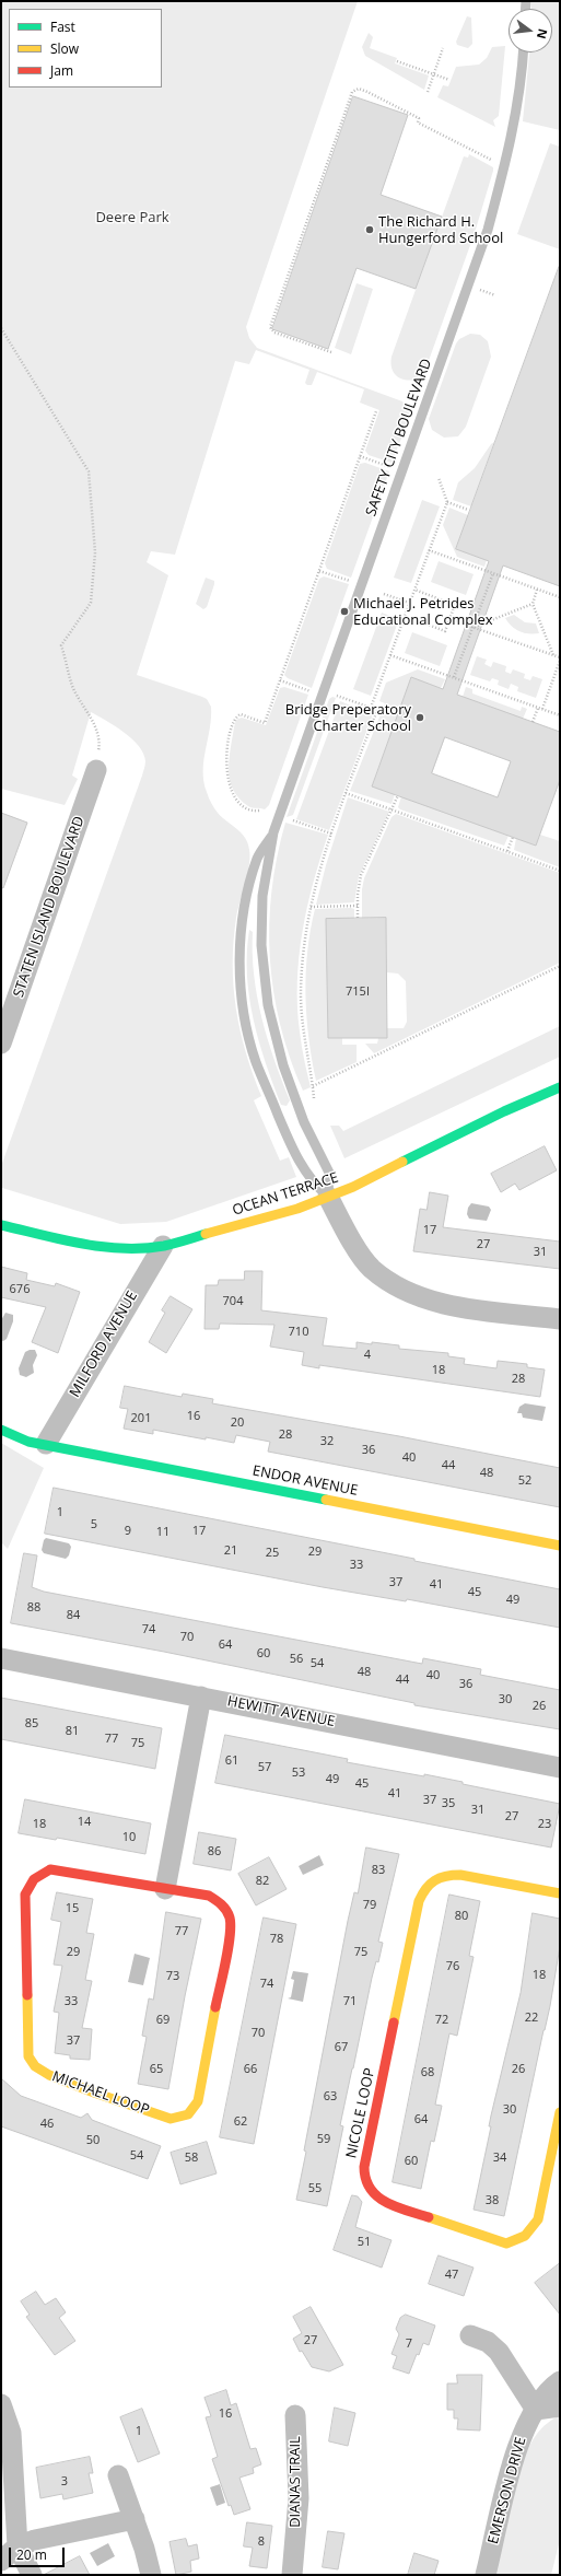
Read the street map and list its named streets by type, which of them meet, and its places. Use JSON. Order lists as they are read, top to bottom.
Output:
{
  "streets": {
    "street": [
      "STATEN ISLAND BOULEVARD",
      "OCEAN TERRACE",
      "MILFORD AVENUE",
      "ENDOR AVENUE",
      "HEWITT AVENUE",
      "MICHAEL LOOP",
      "NICOLE LOOP",
      "DIANAS TRAIL",
      "EMERSON DRIVE"
    ],
    "lane": ["SAFETY CITY BOULEVARD"]
  },
  "crossings": [
    ["SAFETY CITY BOULEVARD", "OCEAN TERRACE"],
    ["OCEAN TERRACE", "MILFORD AVENUE"],
    ["MILFORD AVENUE", "ENDOR AVENUE"]
  ],
  "parks": ["Deere Park"],
  "places": ["The Richard H. Hungerford School", "Michael J. Petrides Educational Complex", "Bridge Preperatory Charter School"],
  "house_numbers": [
    "715I",
    "17",
    "27",
    "31",
    "676",
    "704",
    "710",
    "4",
    "18",
    "28",
    "16",
    "201",
    "20",
    "28",
    "32",
    "36",
    "40",
    "44",
    "48",
    "52",
    "1",
    "5",
    "9",
    "17",
    "11",
    "21",
    "29",
    "25",
    "33",
    "37",
    "41",
    "45",
    "49",
    "88",
    "84",
    "74",
    "70",
    "64",
    "60",
    "56",
    "54",
    "48",
    "40",
    "44",
    "36",
    "30",
    "26",
    "85",
    "81",
    "77",
    "75",
    "61",
    "57",
    "53",
    "49",
    "45",
    "41",
    "37",
    "35",
    "31",
    "27",
    "14",
    "18",
    "23",
    "10",
    "86",
    "83",
    "82",
    "79",
    "15",
    "80",
    "77",
    "78",
    "29",
    "75",
    "76",
    "18",
    "73",
    "74",
    "33",
    "71",
    "22",
    "69",
    "72",
    "70",
    "37",
    "67",
    "65",
    "66",
    "26",
    "68",
    "63",
    "30",
    "64",
    "62",
    "46",
    "59",
    "50",
    "54",
    "58",
    "34",
    "60",
    "55",
    "38",
    "51",
    "47",
    "27",
    "7",
    "16",
    "1",
    "3",
    "8"
  ],
  "legend": ["Fast", "Slow", "Jam"],
  "scale_bar": "20 m",
  "north": "right"
}
